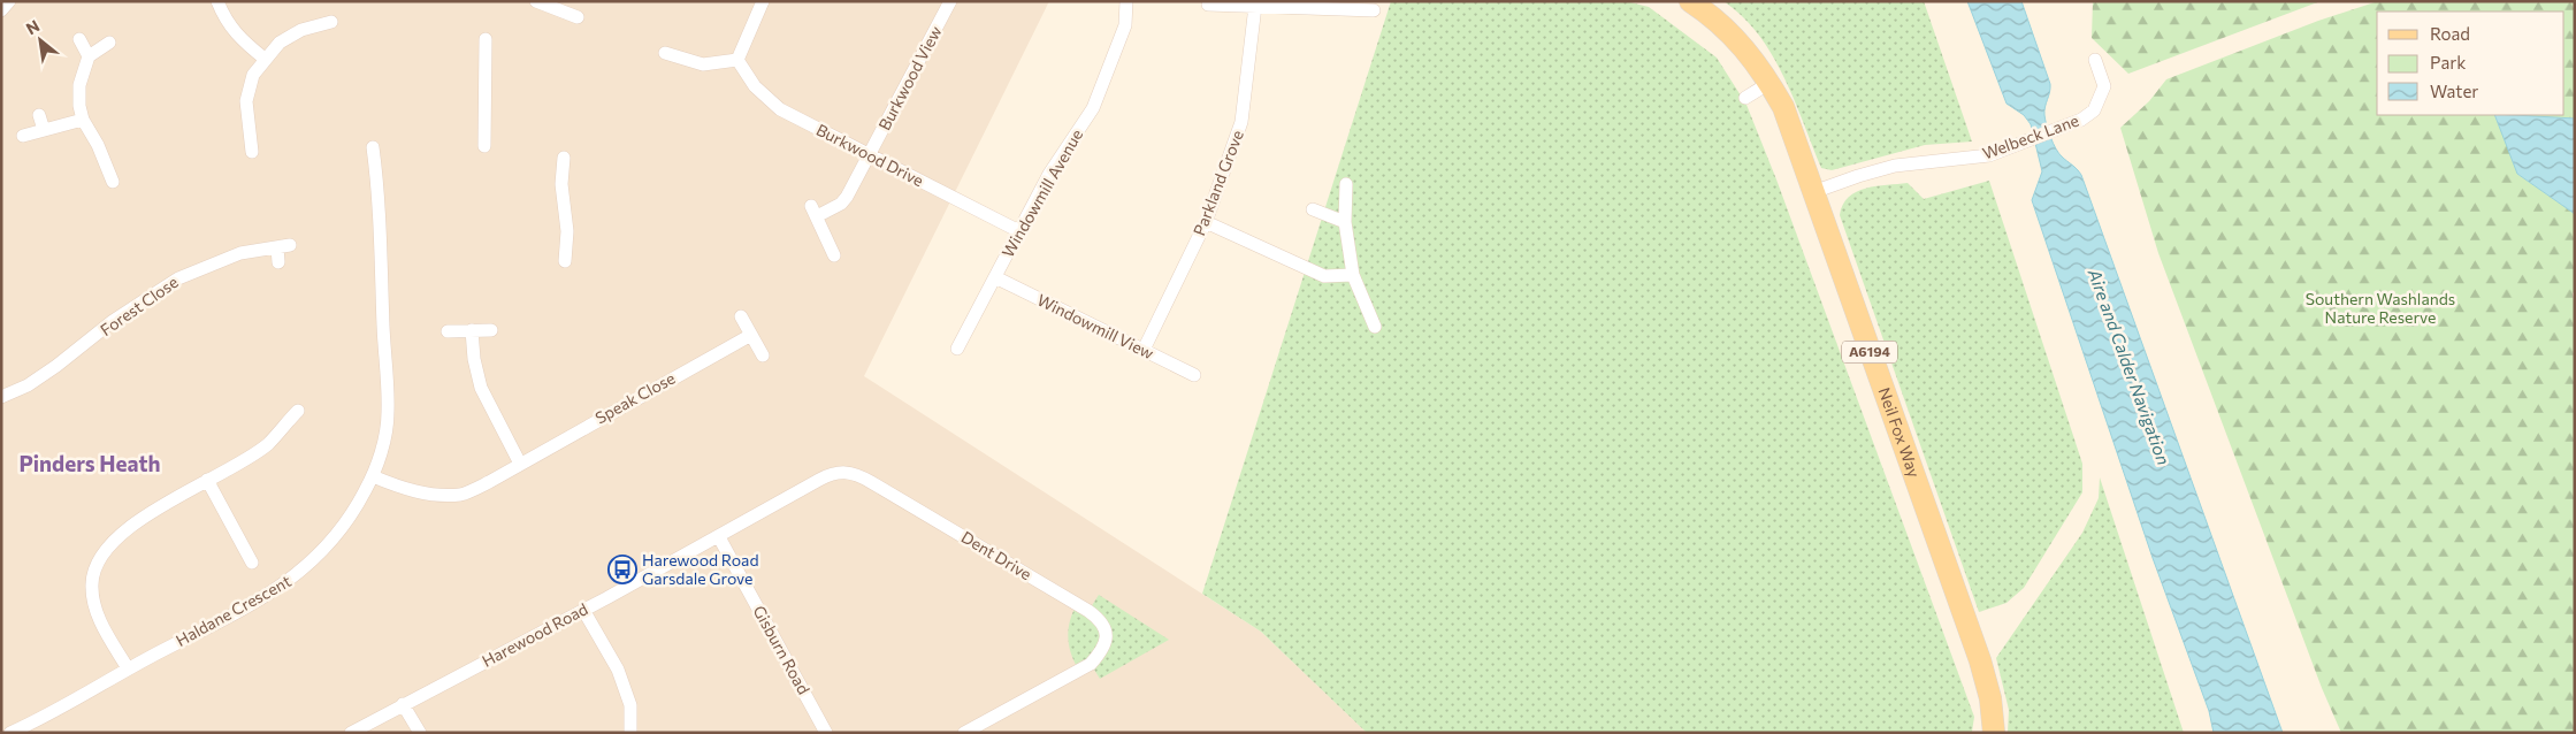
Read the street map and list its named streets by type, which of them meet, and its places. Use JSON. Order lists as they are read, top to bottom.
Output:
{
  "streets": {
    "main road": ["A6194", "Neil Fox Way"],
    "street": [
      "Burkwood View",
      "Welbeck Lane",
      "Burkwood Drive",
      "Parkland Grove",
      "Windowmill Avenue",
      "Forest Close",
      "Windowmill View",
      "Speak Close",
      "Dent Drive",
      "Haldane Crescent",
      "Harewood Road",
      "Gisburn Road"
    ]
  },
  "crossings": [
    ["Burkwood View", "Burkwood Drive"],
    ["Welbeck Lane", "Neil Fox Way"],
    ["Burkwood Drive", "Windowmill Avenue"],
    ["Parkland Grove", "Windowmill View"],
    ["Windowmill Avenue", "Windowmill View"],
    ["Speak Close", "Haldane Crescent"],
    ["Dent Drive", "Harewood Road"],
    ["Dent Drive", "Gisburn Road"],
    ["Harewood Road", "Gisburn Road"]
  ],
  "districts": ["Pinders Heath"],
  "water": ["Aire and Calder Navigation"],
  "parks": ["Southern Washlands Nature Reserve"],
  "places": {
    "bus stop": ["Harewood Road Garsdale Grove"]
  },
  "legend": ["Road", "Park", "Water"],
  "north": "top left"
}
